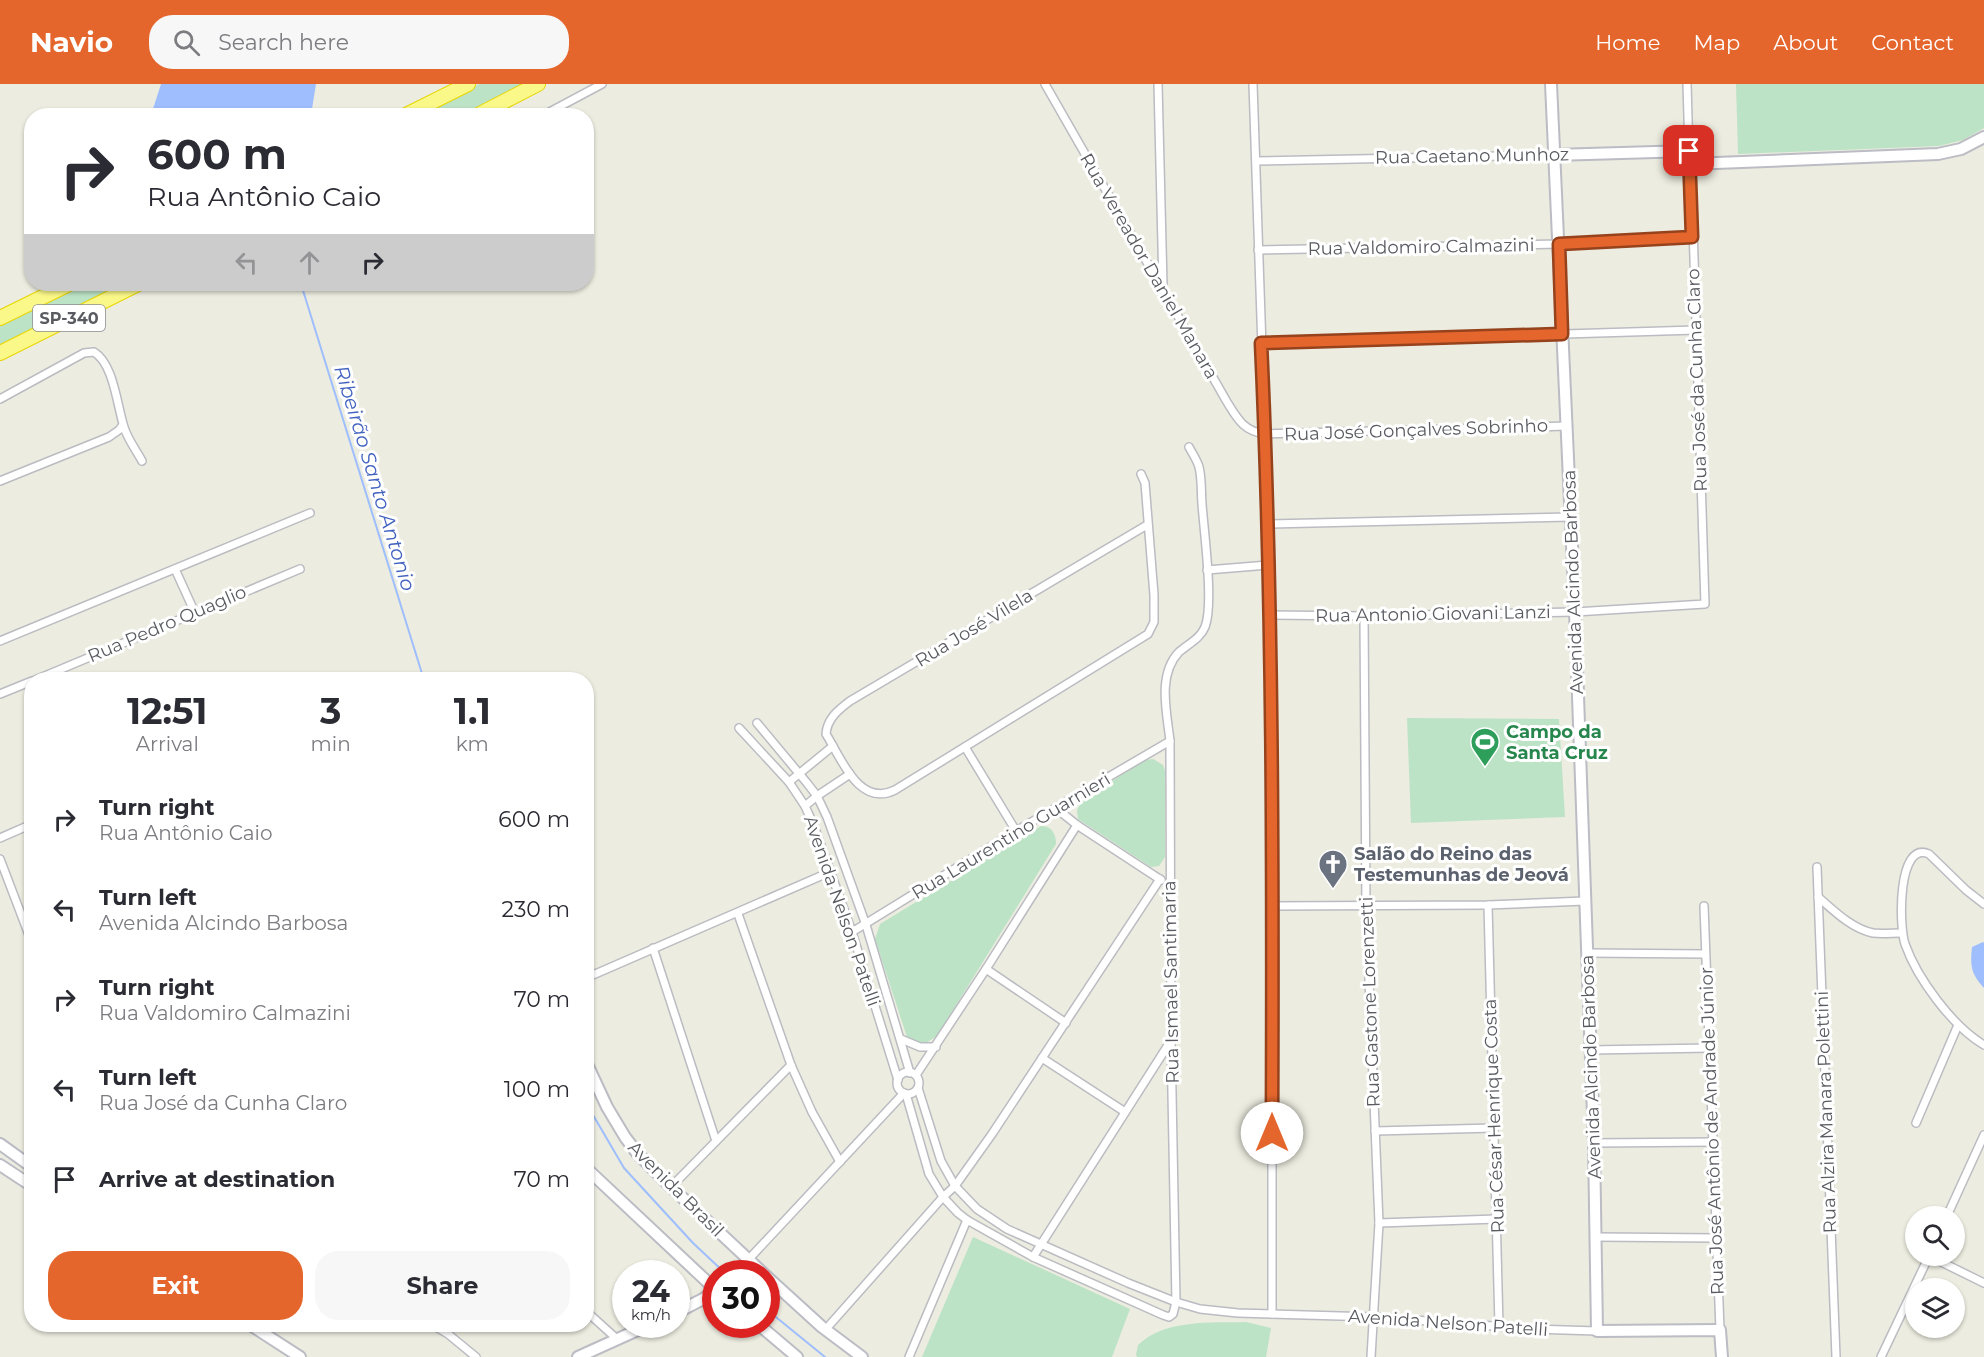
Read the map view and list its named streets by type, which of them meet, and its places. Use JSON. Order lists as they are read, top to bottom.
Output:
{
  "streets": {
    "highway": ["SP-340"],
    "street": [
      "Rua Caetano Munhoz",
      "Rua Valdomiro Calmazini",
      "Rua Vereador Daniel Manara",
      "Rua José da Cunha Claro",
      "Rua José Gonçalves Sobrinho",
      "Avenida Alcindo Barbosa",
      "Rua Antonio Giovani Lanzi",
      "Rua Pedro Quaglio",
      "Rua José Vilela",
      "Rua Laurentino Guarnieri",
      "Avenida Nelson Patelli",
      "Rua Ismael Santimaria",
      "Rua Gastone Lorenzetti",
      "Rua Alzira Manara Polettini",
      "Rua César Henrique Costa",
      "Rua José Antônio de Andrade Júnior",
      "Avenida Brasil"
    ]
  },
  "crossings": [
    ["Rua Caetano Munhoz", "Rua José da Cunha Claro"],
    ["Rua Caetano Munhoz", "Avenida Alcindo Barbosa"],
    ["Rua Valdomiro Calmazini", "Rua José da Cunha Claro"],
    ["Rua Valdomiro Calmazini", "Avenida Alcindo Barbosa"],
    ["Rua Vereador Daniel Manara", "Rua José Gonçalves Sobrinho"],
    ["Rua José da Cunha Claro", "Rua Antonio Giovani Lanzi"],
    ["Rua José Gonçalves Sobrinho", "Avenida Alcindo Barbosa"],
    ["Avenida Alcindo Barbosa", "Rua Antonio Giovani Lanzi"],
    ["Avenida Alcindo Barbosa", "Avenida Nelson Patelli"],
    ["Rua Antonio Giovani Lanzi", "Rua Gastone Lorenzetti"],
    ["Rua Laurentino Guarnieri", "Avenida Nelson Patelli"],
    ["Rua Laurentino Guarnieri", "Rua Ismael Santimaria"],
    ["Avenida Nelson Patelli", "Rua Ismael Santimaria"],
    ["Avenida Nelson Patelli", "Rua Gastone Lorenzetti"],
    ["Avenida Nelson Patelli", "Rua César Henrique Costa"],
    ["Avenida Nelson Patelli", "Rua José Antônio de Andrade Júnior"]
  ],
  "water": ["Ribeirão Santo Antonio"],
  "places": {
    "sports": ["Campo da Santa Cruz"],
    "church": ["Salão do Reino das Testemunhas de Jeová"]
  },
  "page": {
    "header": "Navio",
    "search": "Search here",
    "nav": [
      "Home",
      "Map",
      "About",
      "Contact"
    ],
    "turn": ["600 m", "Rua Antônio Caio"],
    "eta": [
      "12:51",
      "Arrival",
      "3",
      "min",
      "1.1",
      "km"
    ],
    "list": [
      {
        "name": "Turn right",
        "note": "Rua Antônio Caio",
        "value": "600 m"
      },
      {
        "name": "Turn left",
        "note": "Avenida Alcindo Barbosa",
        "value": "230 m"
      },
      {
        "name": "Turn right",
        "note": "Rua Valdomiro Calmazini",
        "value": "70 m"
      },
      {
        "name": "Turn left",
        "note": "Rua José da Cunha Claro",
        "value": "100 m"
      },
      {
        "name": "Arrive at destination",
        "value": "70 m"
      }
    ],
    "buttons": ["Exit", "Share"],
    "speed": "24 km/h",
    "limit": "30"
  }
}
